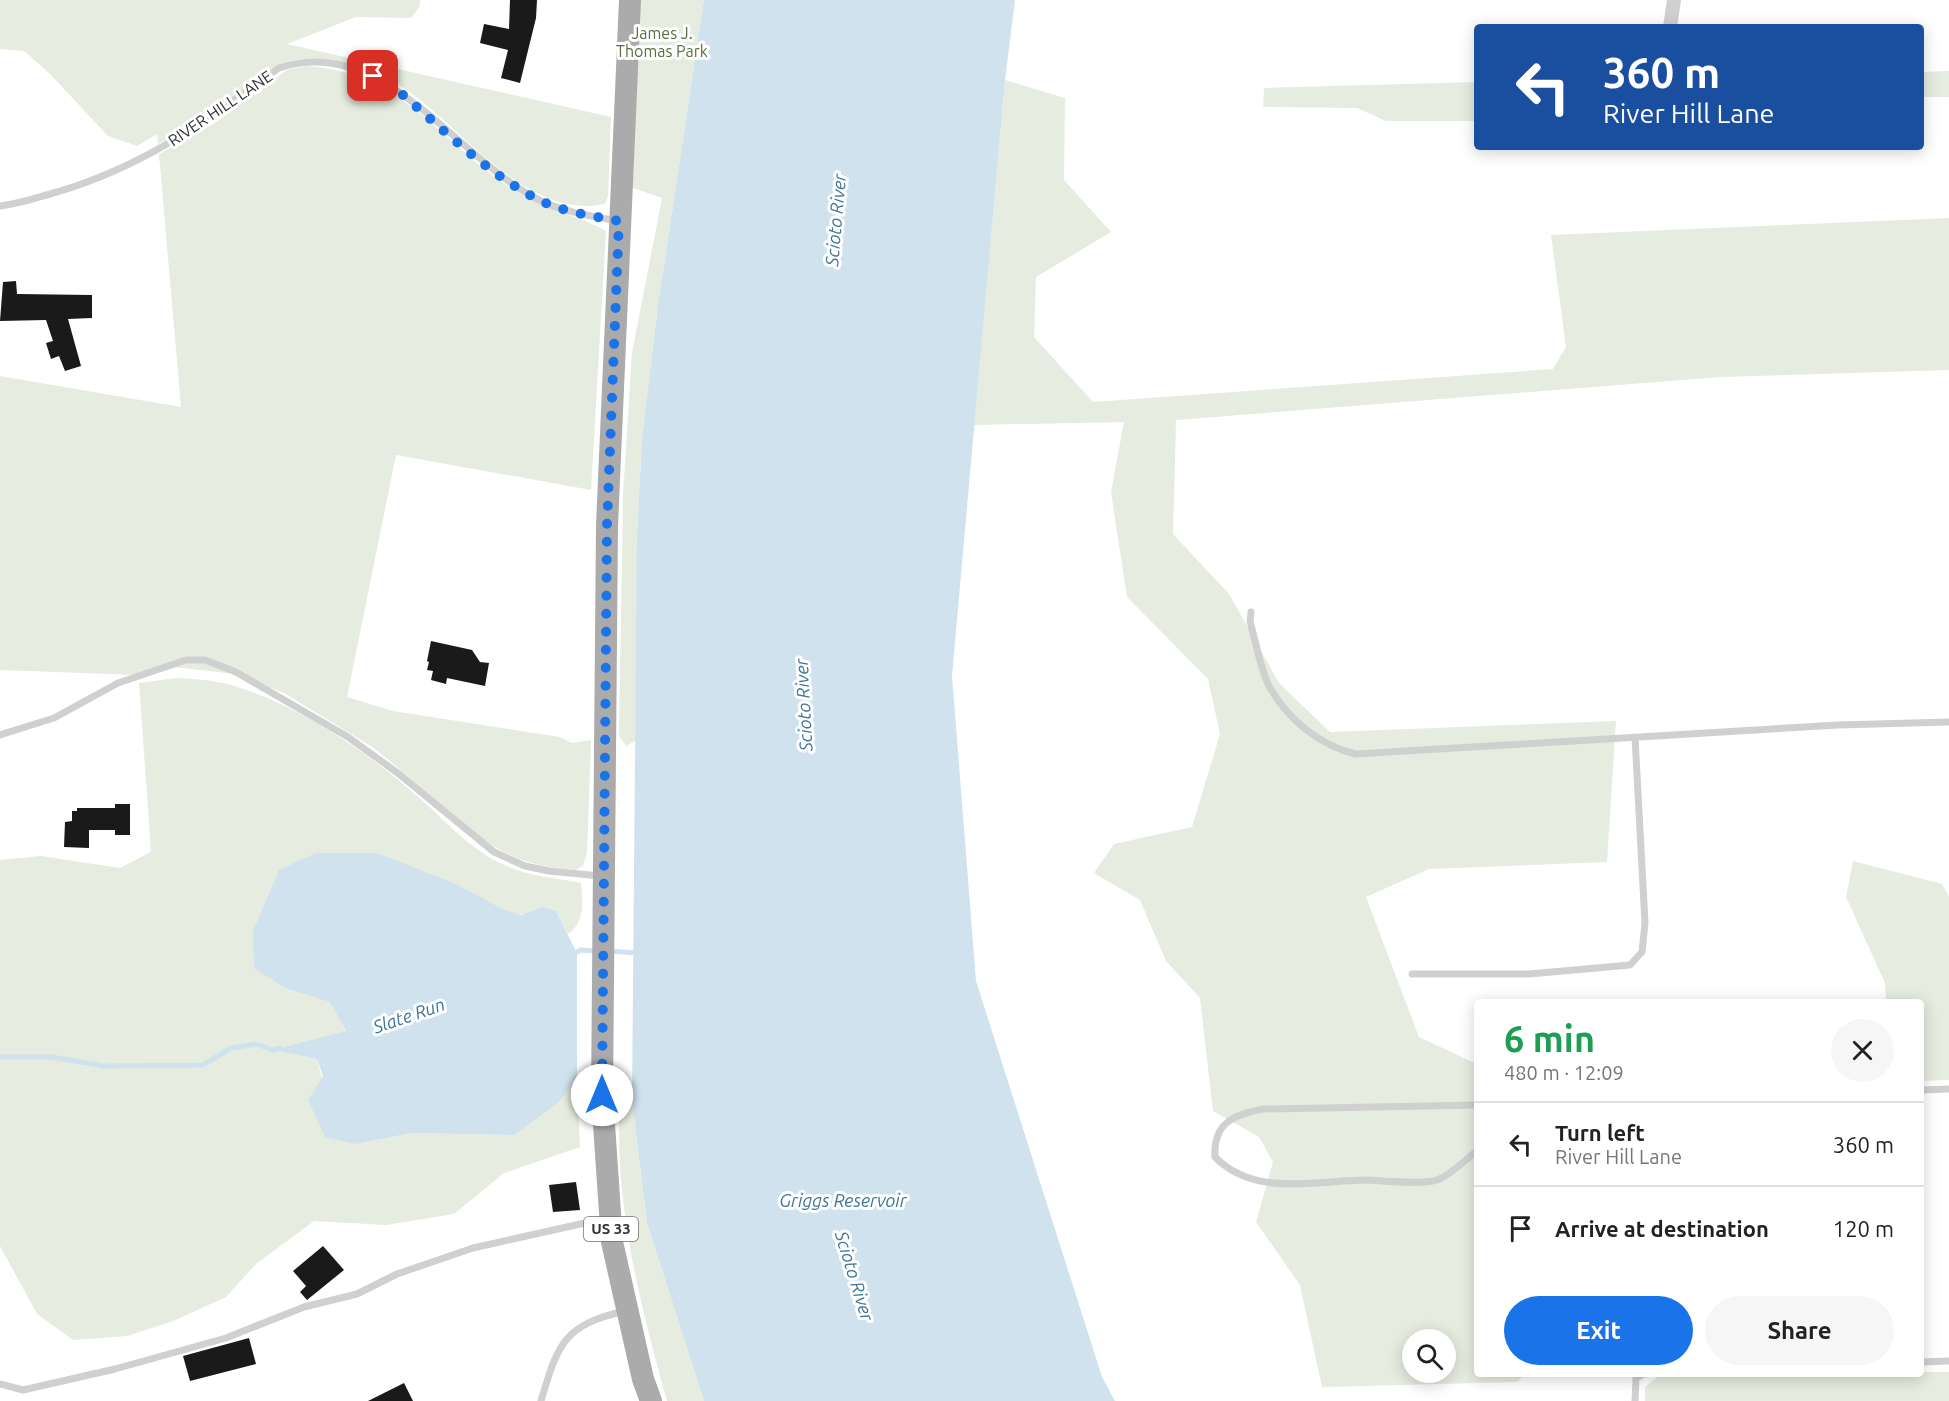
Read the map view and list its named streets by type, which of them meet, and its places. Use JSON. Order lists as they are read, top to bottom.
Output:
{
  "streets": {
    "main road": ["US 33"],
    "lane": ["RIVER HILL LANE"]
  },
  "crossings": [
    ["RIVER HILL LANE", "US 33"]
  ],
  "water": ["Scioto River", "Slate Run", "Griggs Reservoir"],
  "parks": ["James J. Thomas Park"],
  "page": {
    "turn": ["360 m", "River Hill Lane"],
    "heading": ["6 min", "480 m · 12:09"],
    "list": [
      {
        "name": "Turn left",
        "note": "River Hill Lane",
        "value": "360 m"
      },
      {
        "name": "Arrive at destination",
        "value": "120 m"
      }
    ],
    "buttons": ["Exit", "Share"]
  }
}
